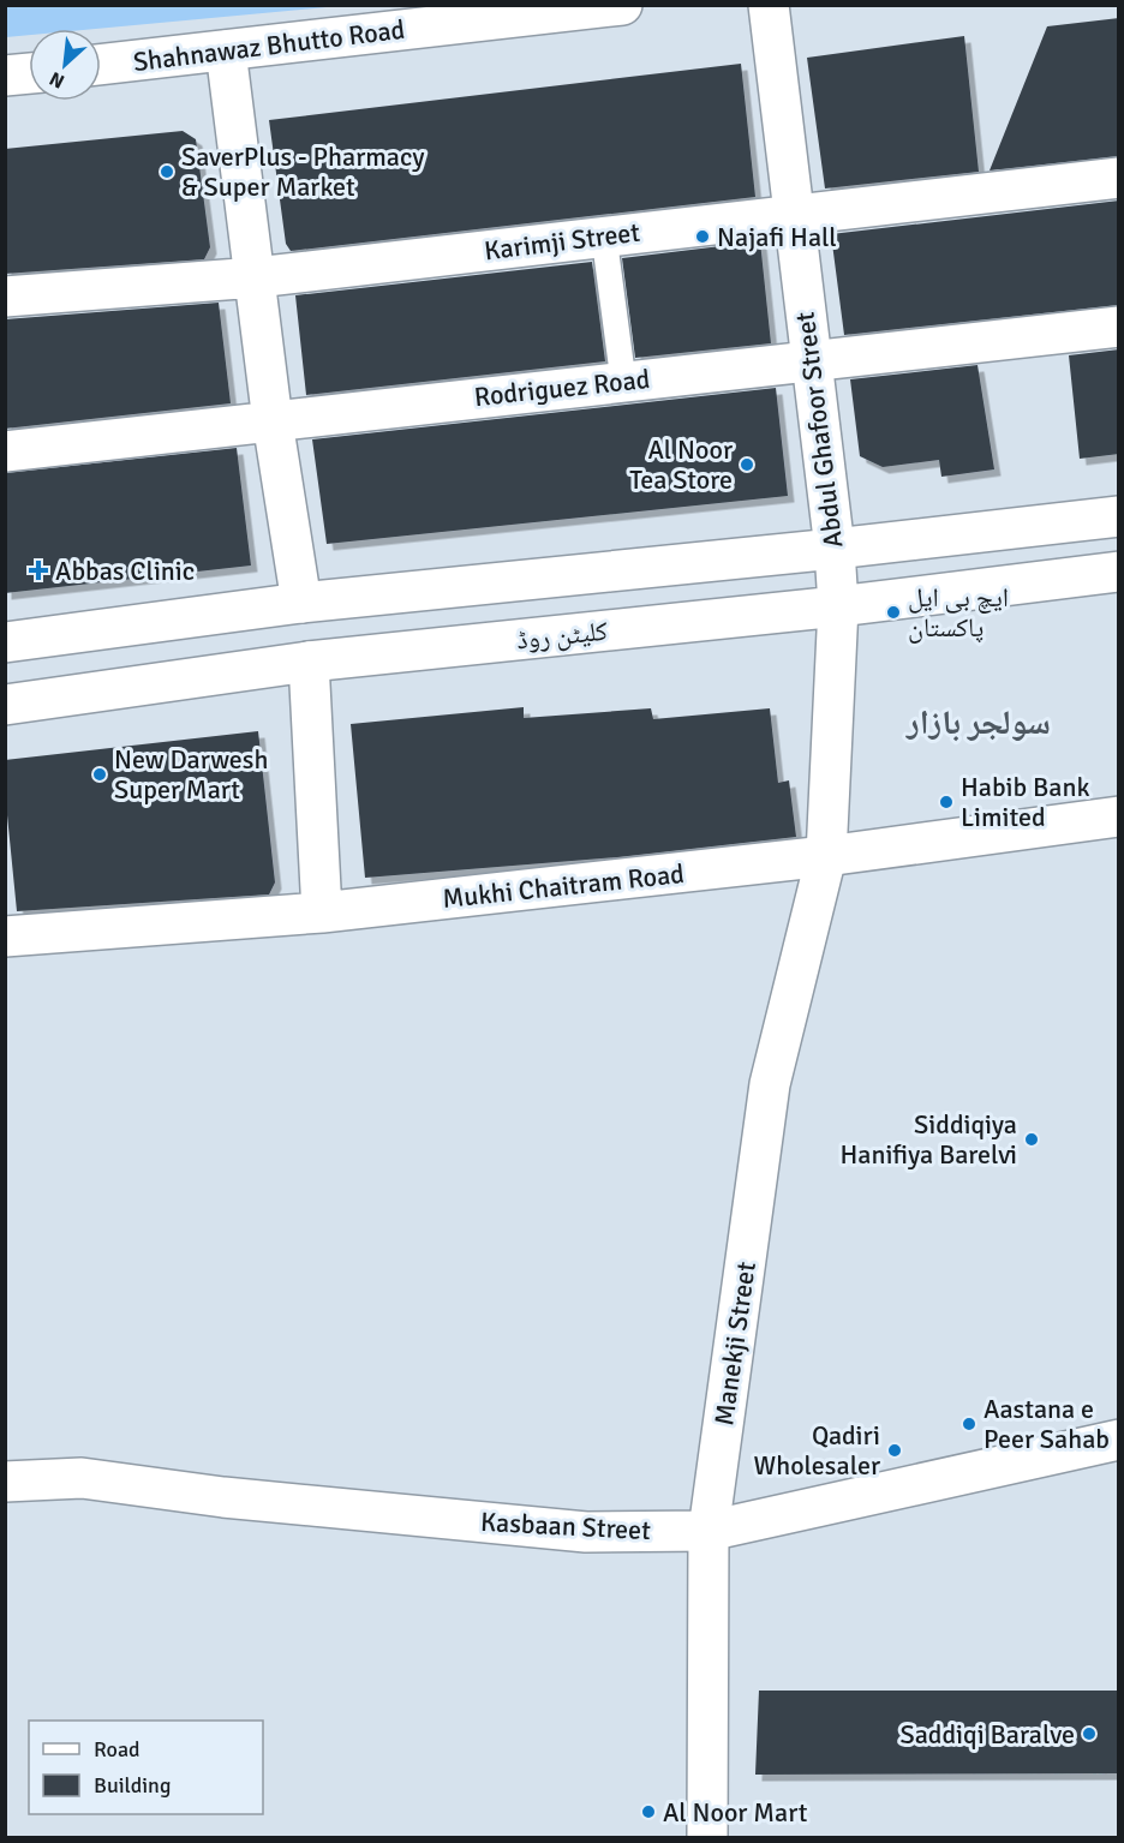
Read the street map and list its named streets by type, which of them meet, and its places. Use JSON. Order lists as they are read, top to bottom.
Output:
{
  "streets": {
    "street": [
      "Shahnawaz Bhutto Road",
      "Karimji Street",
      "Rodriguez Road",
      "Abdul Ghafoor Street",
      "کلیٹن روڈ",
      "Mukhi Chaitram Road",
      "Manekji Street",
      "Kasbaan Street"
    ]
  },
  "crossings": [
    ["Karimji Street", "Abdul Ghafoor Street"],
    ["Rodriguez Road", "Abdul Ghafoor Street"],
    ["Abdul Ghafoor Street", "کلیٹن روڈ"],
    ["Abdul Ghafoor Street", "Mukhi Chaitram Road"],
    ["Abdul Ghafoor Street", "Manekji Street"],
    ["Mukhi Chaitram Road", "Manekji Street"],
    ["Manekji Street", "Kasbaan Street"]
  ],
  "districts": ["سولجر بازار"],
  "places": {
    "other": [
      "SaverPlus - Pharmacy & Super Market",
      "Najafi Hall",
      "Al Noor Tea Store",
      "ایچ بی ایل پاکستان",
      "New Darwesh Super Mart",
      "Habib Bank Limited",
      "Siddiqiya Hanifiya Barelvi",
      "Aastana e Peer Sahab",
      "Qadiri Wholesaler",
      "Saddiqi Baralve",
      "Al Noor Mart"
    ],
    "health": ["Abbas Clinic"]
  },
  "legend": ["Road", "Building"],
  "north": "bottom left"
}
